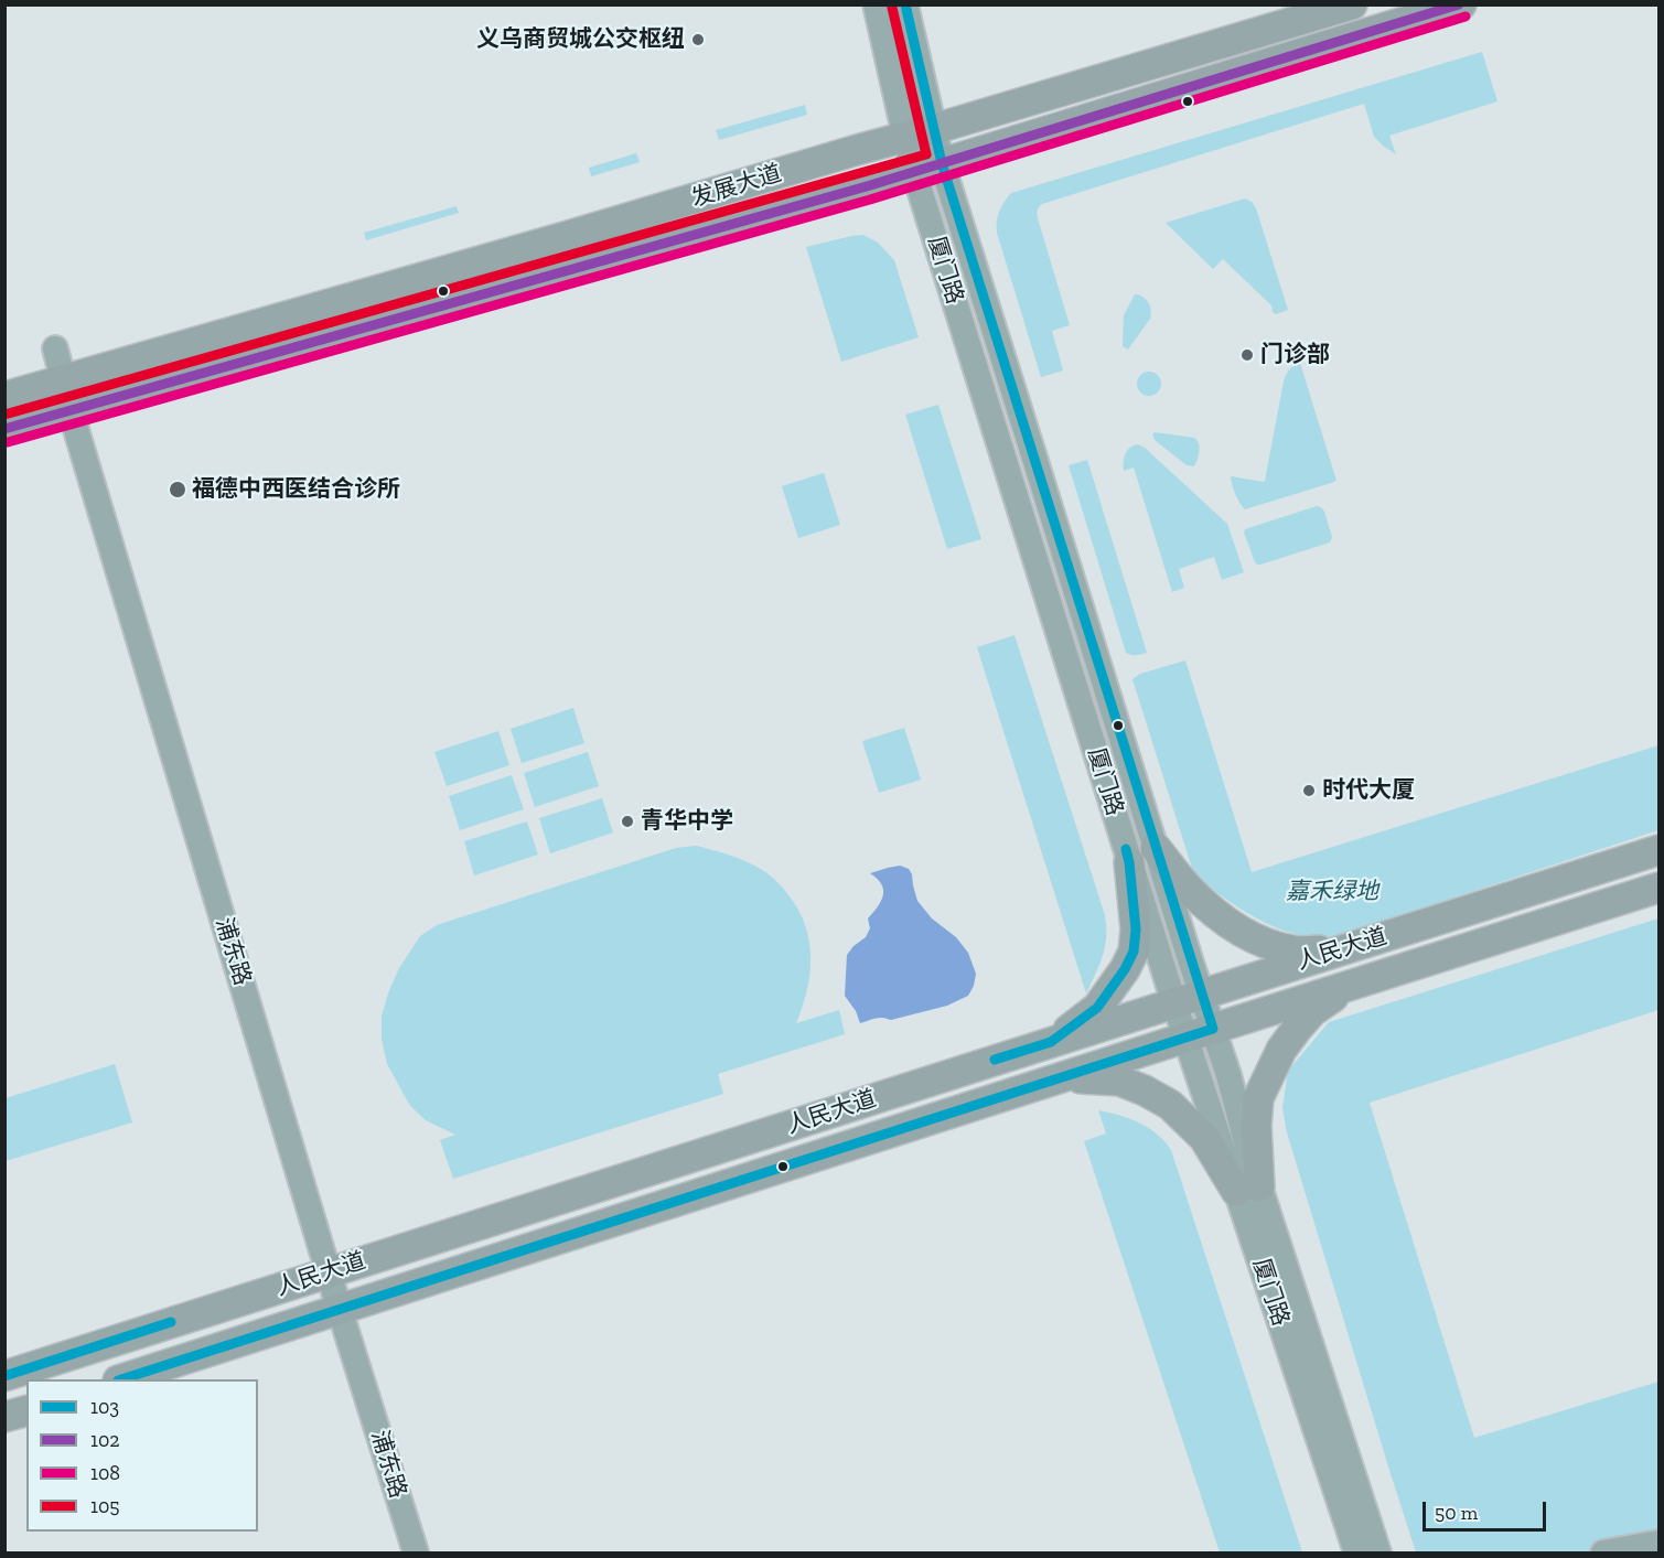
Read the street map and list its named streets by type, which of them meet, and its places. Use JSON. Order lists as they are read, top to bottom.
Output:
{
  "streets": {
    "main road": ["发展大道", "人民大道"],
    "street": ["厦门路", "浦东路"]
  },
  "crossings": [
    ["发展大道", "厦门路"],
    ["发展大道", "浦东路"],
    ["厦门路", "人民大道"],
    ["人民大道", "浦东路"]
  ],
  "parks": ["嘉禾绿地"],
  "places": [
    "义乌商贸城公交枢纽",
    "门诊部",
    "福德中西医结合诊所",
    "时代大厦",
    "青华中学"
  ],
  "lines": [
    "transit line 103",
    "transit line 102",
    "transit line 105",
    "transit line 108"
  ],
  "legend": [
    "103",
    "102",
    "108",
    "105"
  ],
  "scale_bar": "50 m"
}
